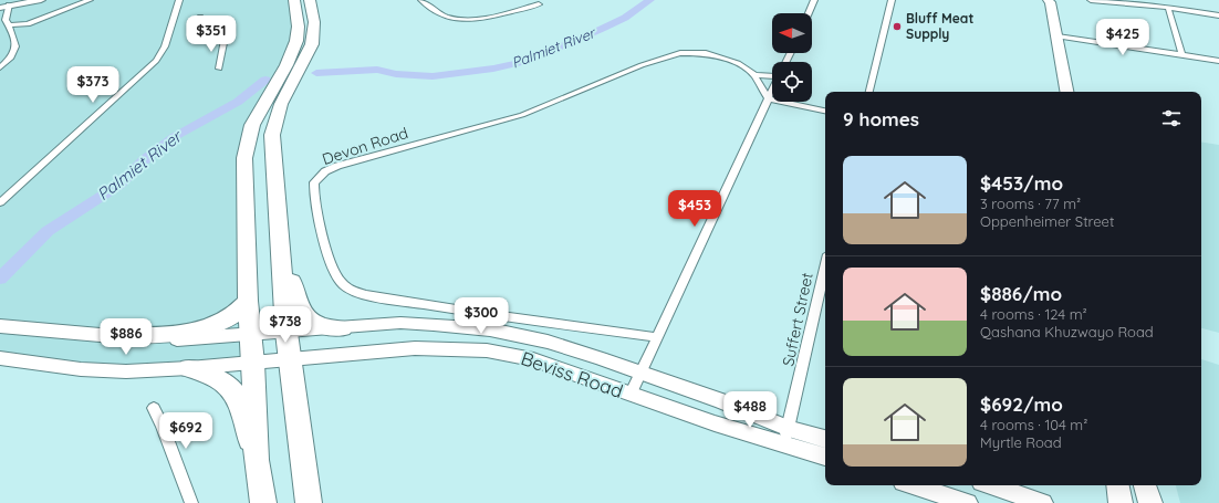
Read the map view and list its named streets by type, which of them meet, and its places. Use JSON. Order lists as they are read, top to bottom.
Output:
{
  "streets": {
    "main road": ["Beviss Road"],
    "street": ["Devon Road", "Suffert Street"]
  },
  "crossings": [
    ["Suffert Street", "Beviss Road"]
  ],
  "water": ["Palmiet River"],
  "places": ["Bluff Meat Supply"],
  "north": "left",
  "page": {
    "price": [
      "$351",
      "$425",
      "$373",
      "$453",
      "$300",
      "$738",
      "$886",
      "$488",
      "$692"
    ],
    "heading": "9 homes",
    "list": [
      {
        "name": "$453/mo",
        "note": "3 rooms · 77 m² · Oppenheimer Street"
      },
      {
        "name": "$886/mo",
        "note": "4 rooms · 124 m² · Qashana Khuzwayo Road"
      },
      {
        "name": "$692/mo",
        "note": "4 rooms · 104 m² · Myrtle Road"
      }
    ]
  }
}
